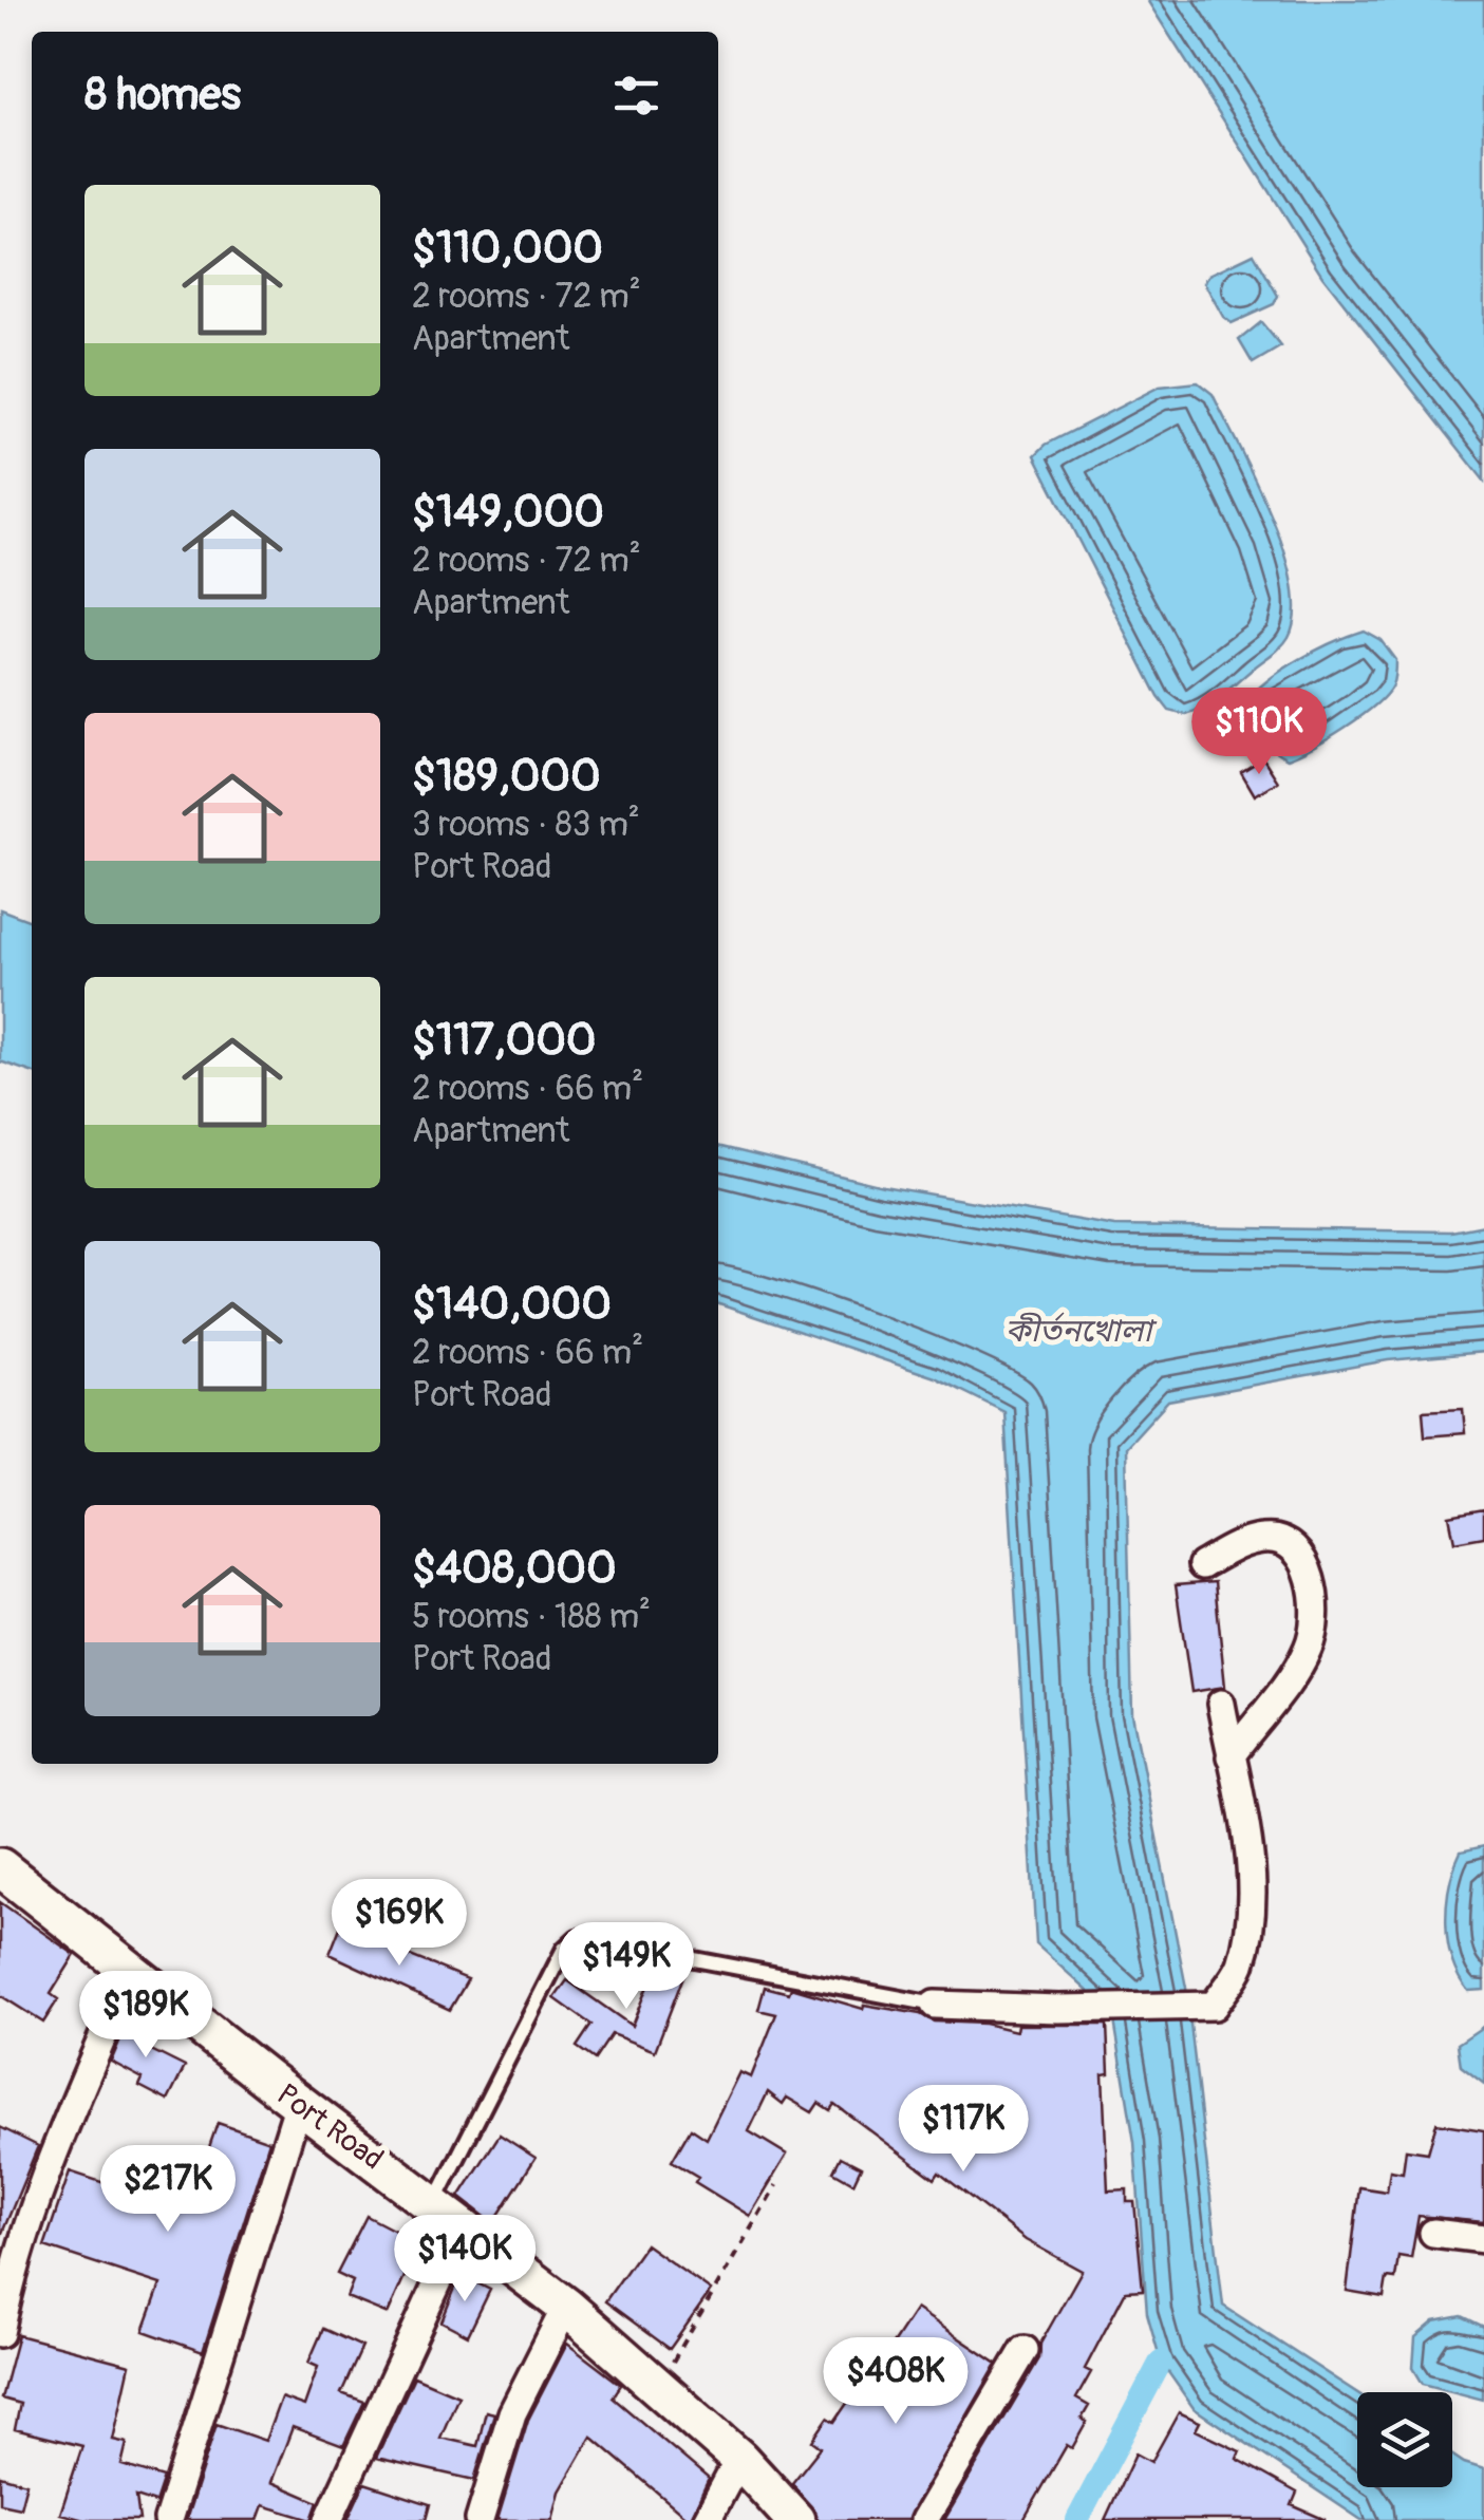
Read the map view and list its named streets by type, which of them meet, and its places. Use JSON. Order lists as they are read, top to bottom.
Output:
{
  "streets": {
    "main road": ["Port Road"]
  },
  "water": ["কীর্তনখোলা"],
  "page": {
    "heading": "8 homes",
    "list": [
      {
        "name": "$110,000",
        "note": "2 rooms · 72 m² · Apartment"
      },
      {
        "name": "$149,000",
        "note": "2 rooms · 72 m² · Apartment"
      },
      {
        "name": "$189,000",
        "note": "3 rooms · 83 m² · Port Road"
      },
      {
        "name": "$117,000",
        "note": "2 rooms · 66 m² · Apartment"
      },
      {
        "name": "$140,000",
        "note": "2 rooms · 66 m² · Port Road"
      },
      {
        "name": "$408,000",
        "note": "5 rooms · 188 m² · Port Road"
      }
    ],
    "price": [
      "$110K",
      "$169K",
      "$149K",
      "$189K",
      "$117K",
      "$217K",
      "$140K",
      "$408K"
    ]
  }
}
